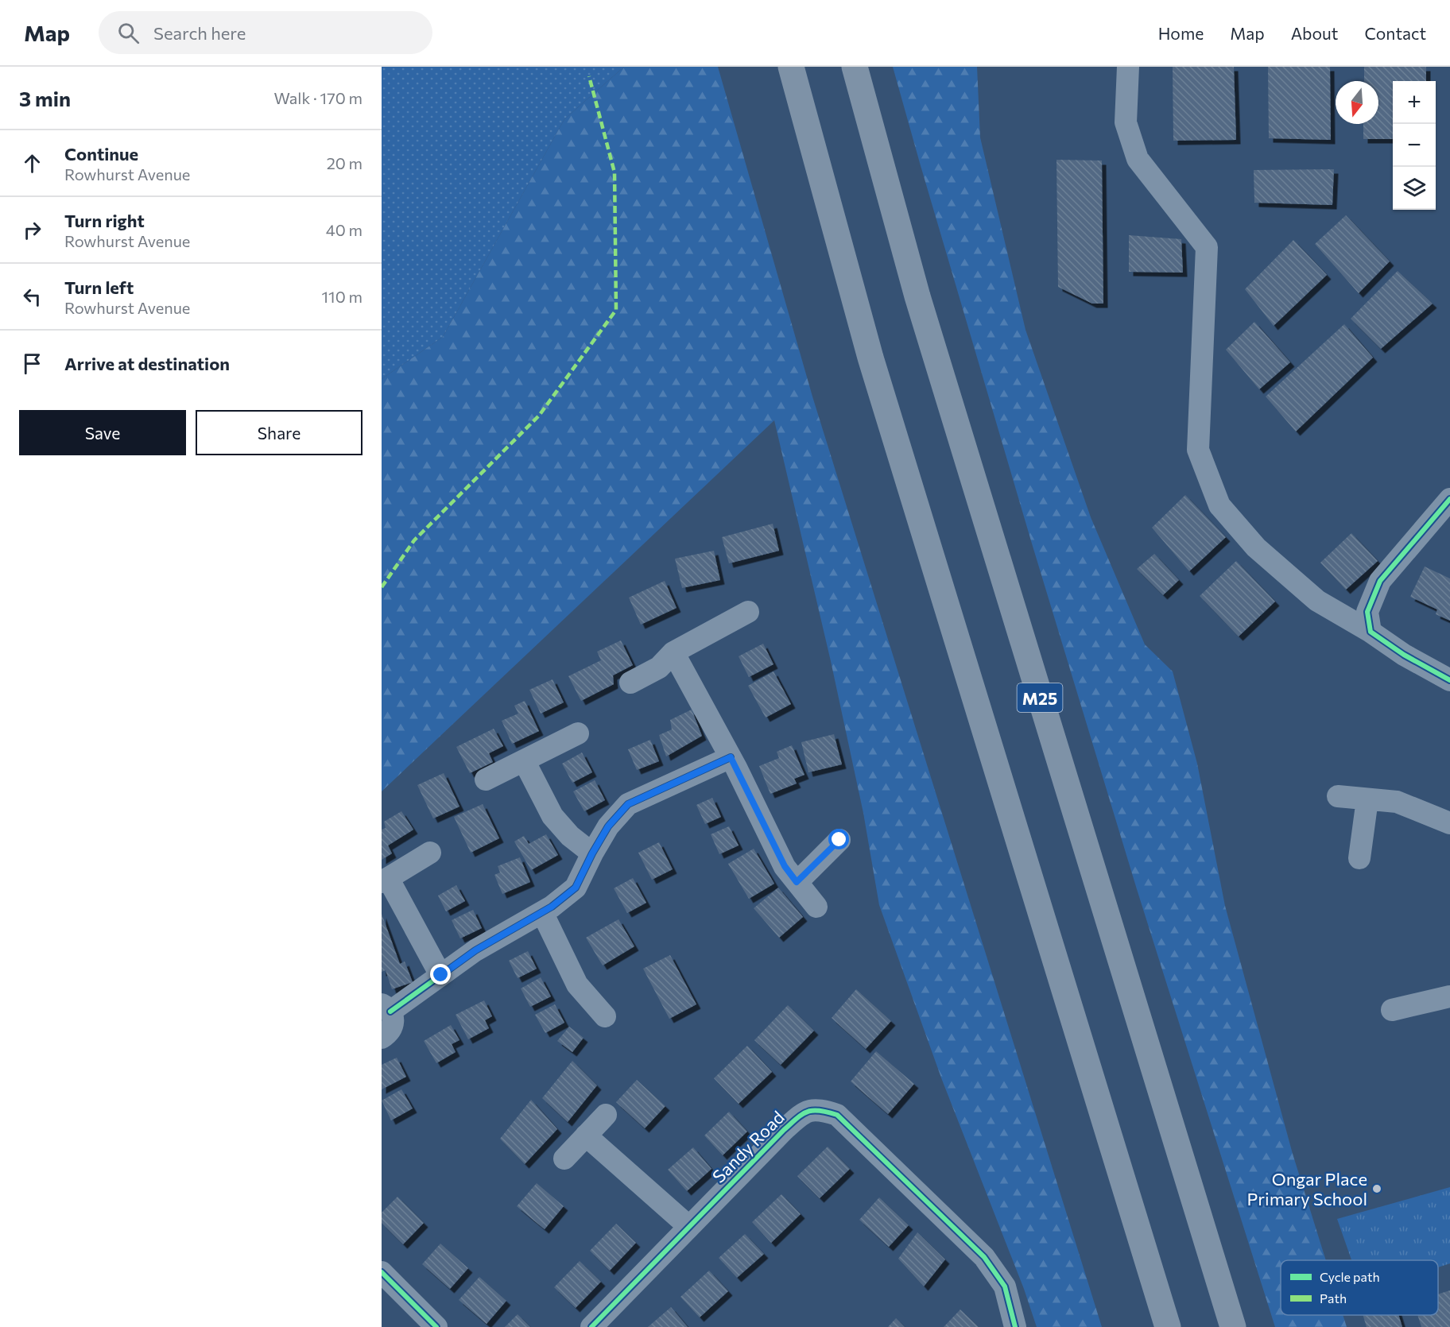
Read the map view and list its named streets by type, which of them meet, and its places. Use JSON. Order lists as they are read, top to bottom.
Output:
{
  "streets": {
    "highway": ["M25"],
    "street": ["Sandy Road"]
  },
  "places": ["Ongar Place Primary School"],
  "legend": ["Cycle path", "Path"],
  "north": "bottom",
  "page": {
    "header": "Map",
    "search": "Search here",
    "nav": [
      "Home",
      "Map",
      "About",
      "Contact"
    ],
    "heading": ["3 min", "Walk · 170 m"],
    "map_buttons": ["+", "−"],
    "list": [
      ["Continue", "Rowhurst Avenue", "20 m"],
      ["Turn right", "Rowhurst Avenue", "40 m"],
      ["Turn left", "Rowhurst Avenue", "110 m"],
      "Arrive at destination"
    ],
    "buttons": ["Save", "Share"]
  }
}
